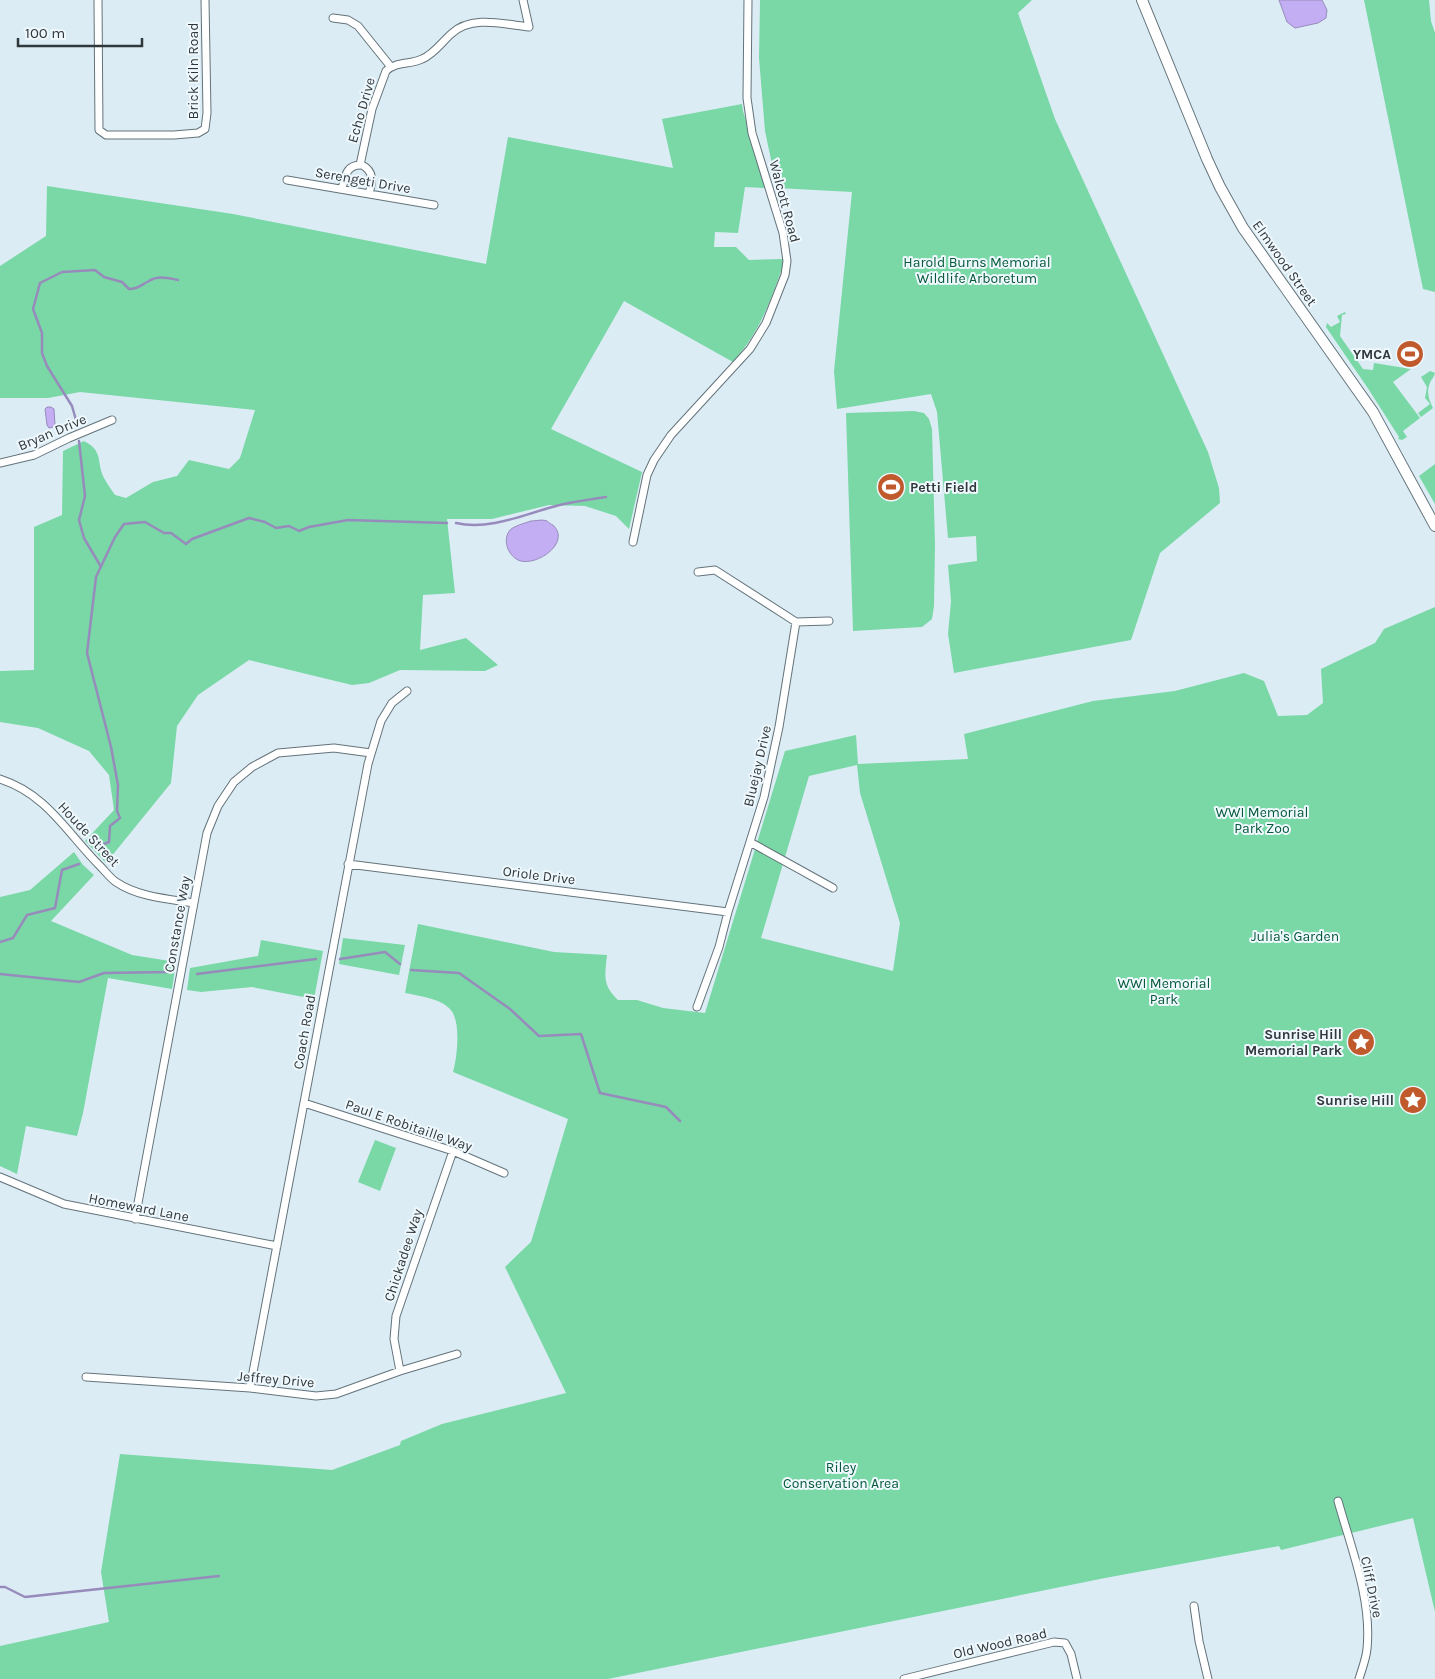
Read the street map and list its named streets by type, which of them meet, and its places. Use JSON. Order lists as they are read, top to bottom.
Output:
{
  "streets": {
    "main road": ["Elmwood Street"],
    "street": [
      "Brick Kiln Road",
      "Echo Drive",
      "Serengeti Drive",
      "Walcott Road",
      "Bryan Drive",
      "Bluejay Drive",
      "Houde Street",
      "Oriole Drive",
      "Constance Way",
      "Coach Road",
      "Paul E Robitaille Way",
      "Homeward Lane",
      "Chickadee Way",
      "Jeffrey Drive",
      "Cliff Drive",
      "Old Wood Road"
    ]
  },
  "crossings": [
    ["Echo Drive", "Serengeti Drive"],
    ["Bluejay Drive", "Oriole Drive"],
    ["Houde Street", "Constance Way"],
    ["Oriole Drive", "Coach Road"],
    ["Constance Way", "Coach Road"],
    ["Constance Way", "Homeward Lane"],
    ["Coach Road", "Paul E Robitaille Way"],
    ["Coach Road", "Homeward Lane"],
    ["Coach Road", "Jeffrey Drive"],
    ["Paul E Robitaille Way", "Chickadee Way"],
    ["Chickadee Way", "Jeffrey Drive"]
  ],
  "parks": [
    "Harold Burns Memorial Wildlife Arboretum",
    "WWI Memorial Park Zoo",
    "Julia's Garden",
    "WWI Memorial Park",
    "Riley Conservation Area"
  ],
  "places": {
    "sports": ["YMCA", "Petti Field"],
    "place": ["Sunrise Hill Memorial Park", "Sunrise Hill"]
  },
  "scale_bar": "100 m"
}
